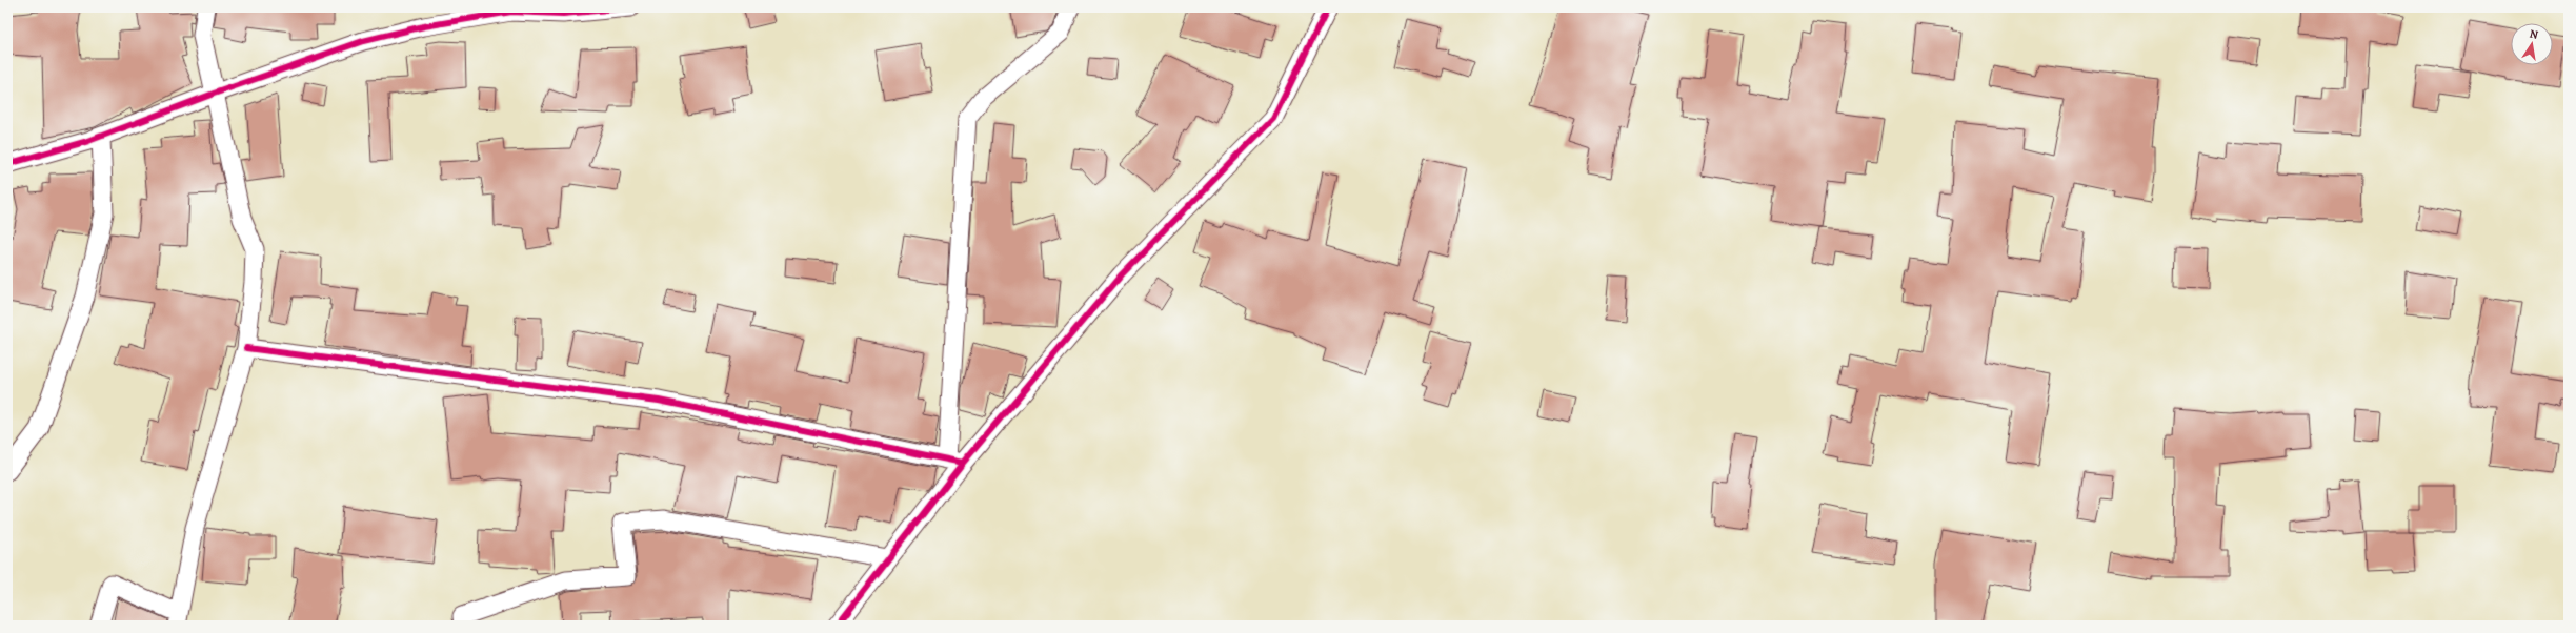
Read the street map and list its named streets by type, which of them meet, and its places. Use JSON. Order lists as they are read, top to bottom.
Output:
{
  "north": "top"
}
